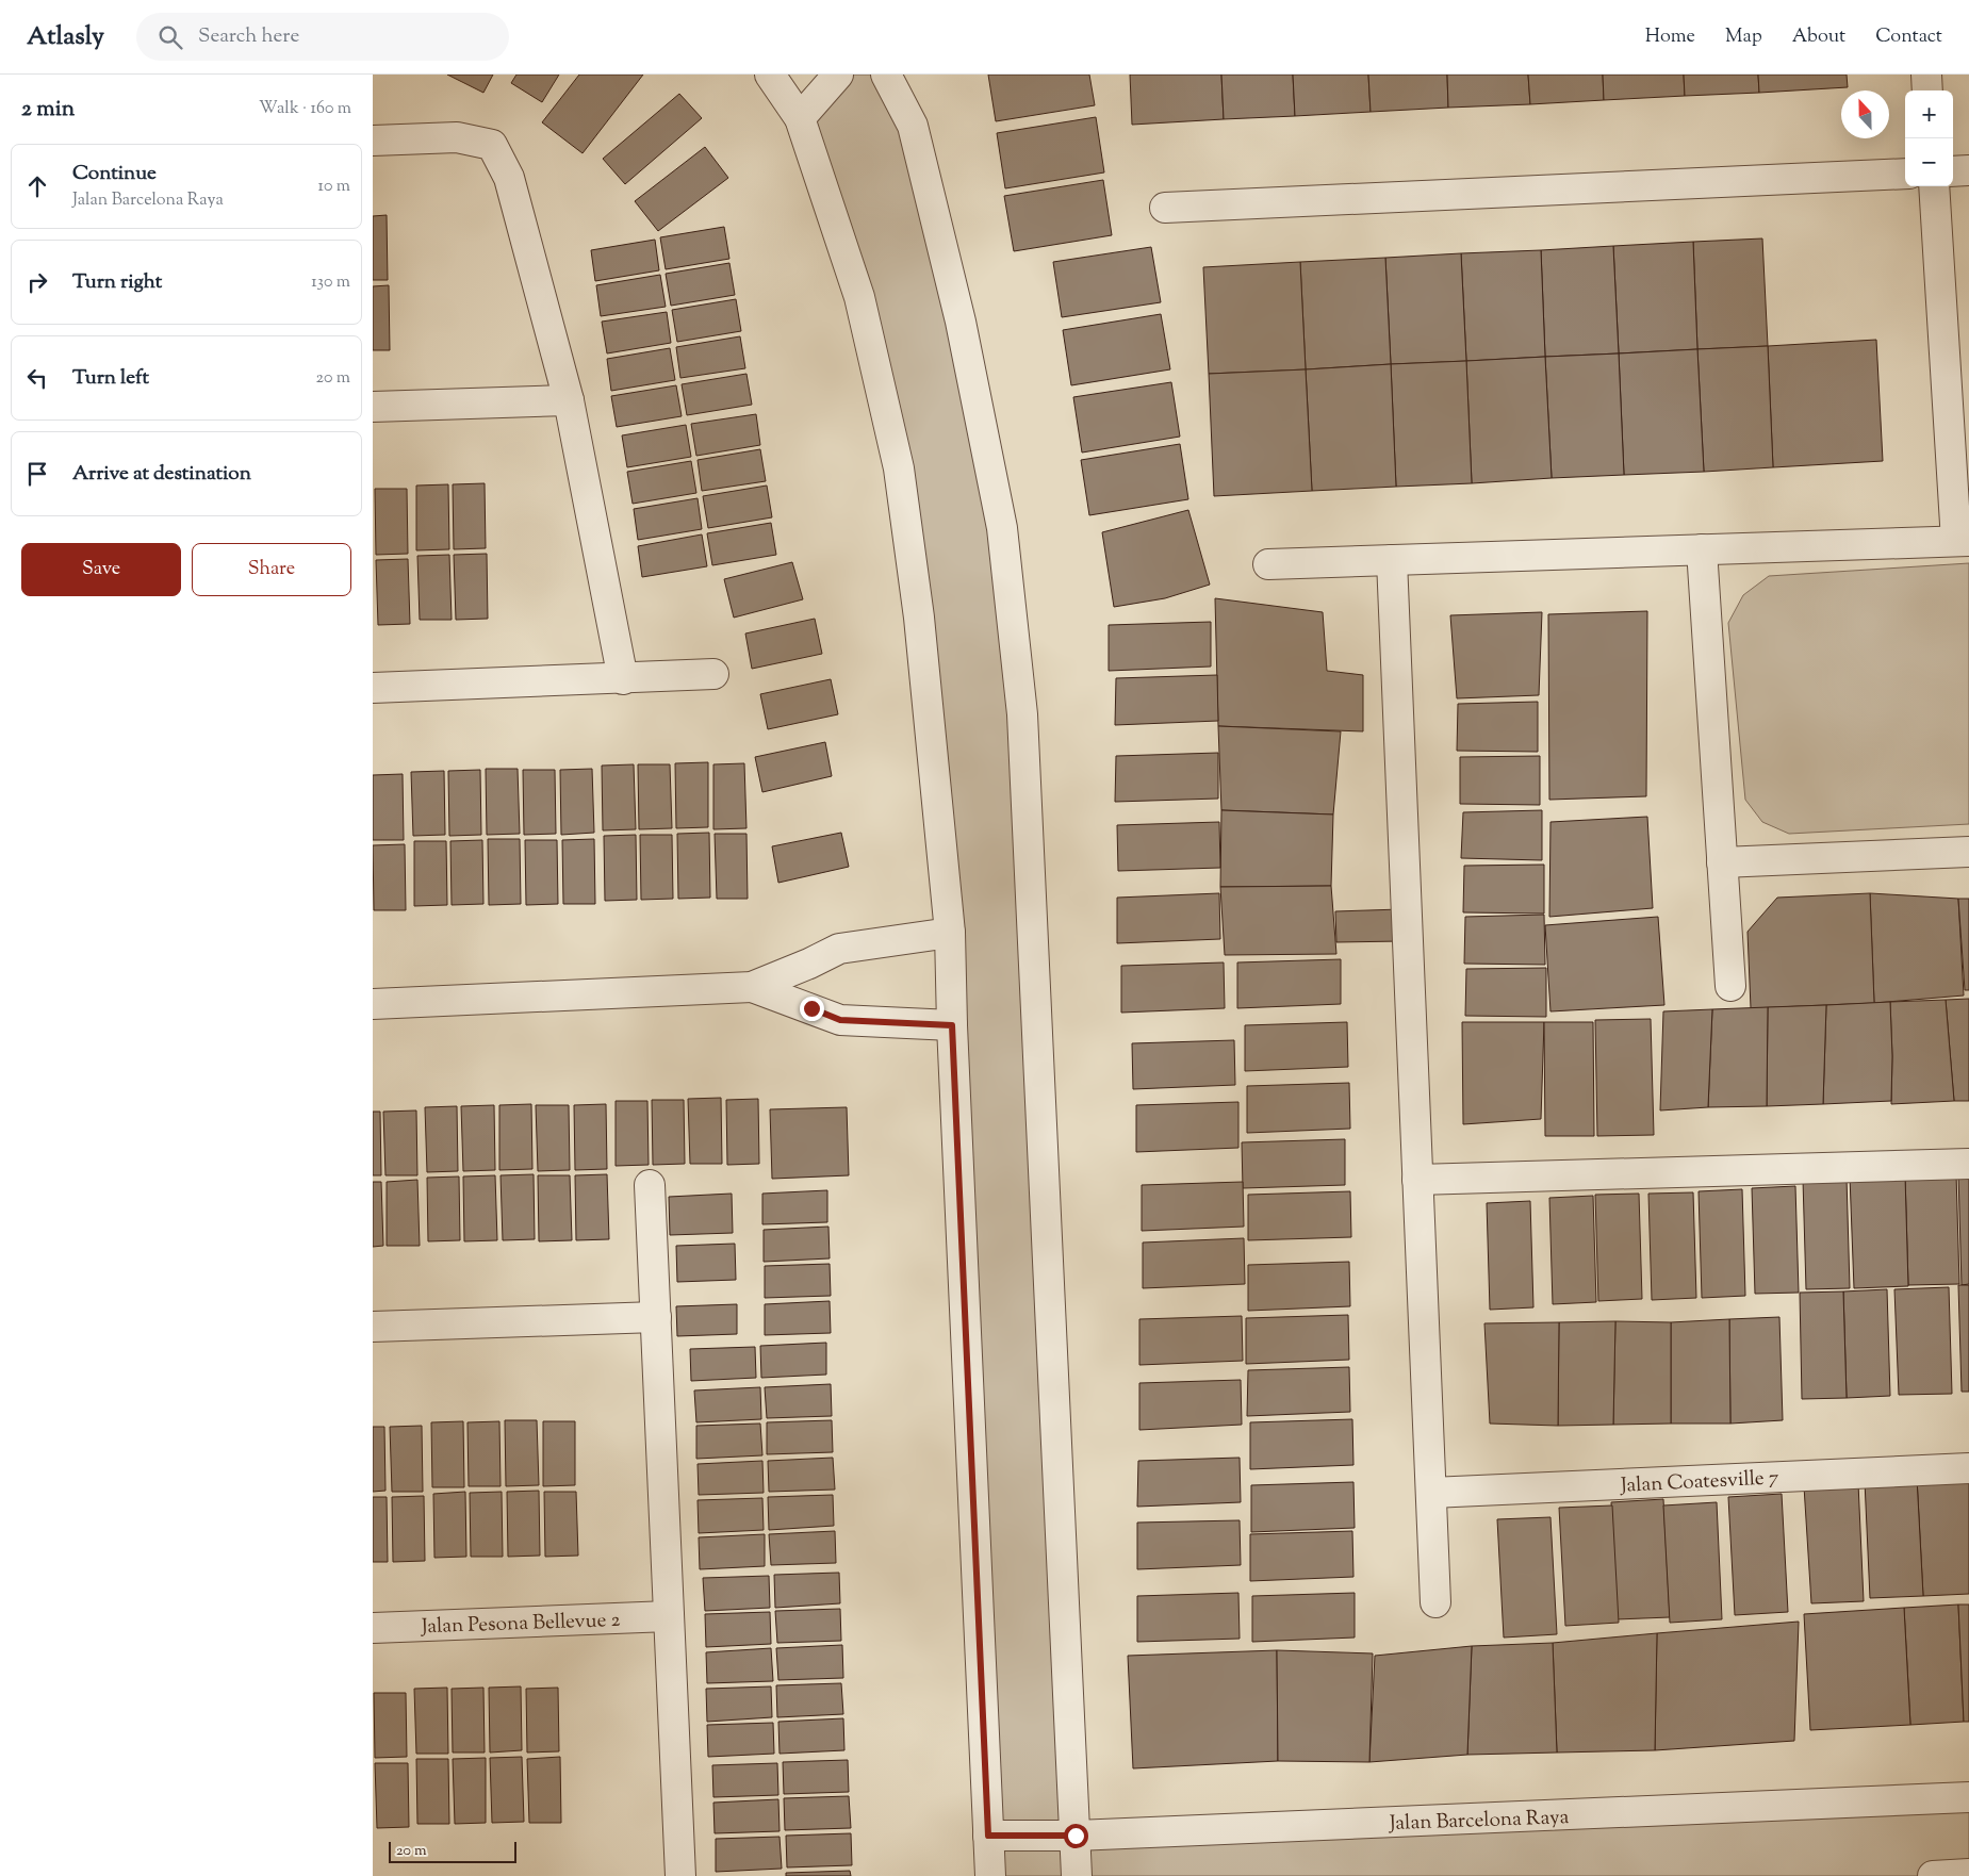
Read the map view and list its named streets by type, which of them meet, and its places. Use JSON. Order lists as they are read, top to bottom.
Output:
{
  "streets": {
    "street": ["Jalan Coatesville 7", "Jalan Pesona Bellevue 2", "Jalan Barcelona Raya"]
  },
  "scale_bar": "20 m",
  "north": "top",
  "page": {
    "header": "Atlasly",
    "search": "Search here",
    "nav": [
      "Home",
      "Map",
      "About",
      "Contact"
    ],
    "heading": ["2 min", "Walk · 160 m"],
    "map_buttons": ["+", "−"],
    "list": [
      ["Continue", "Jalan Barcelona Raya", "10 m"],
      ["Turn right", "130 m"],
      ["Turn left", "20 m"],
      "Arrive at destination"
    ],
    "buttons": ["Save", "Share"],
    "scale": "20 m"
  }
}
